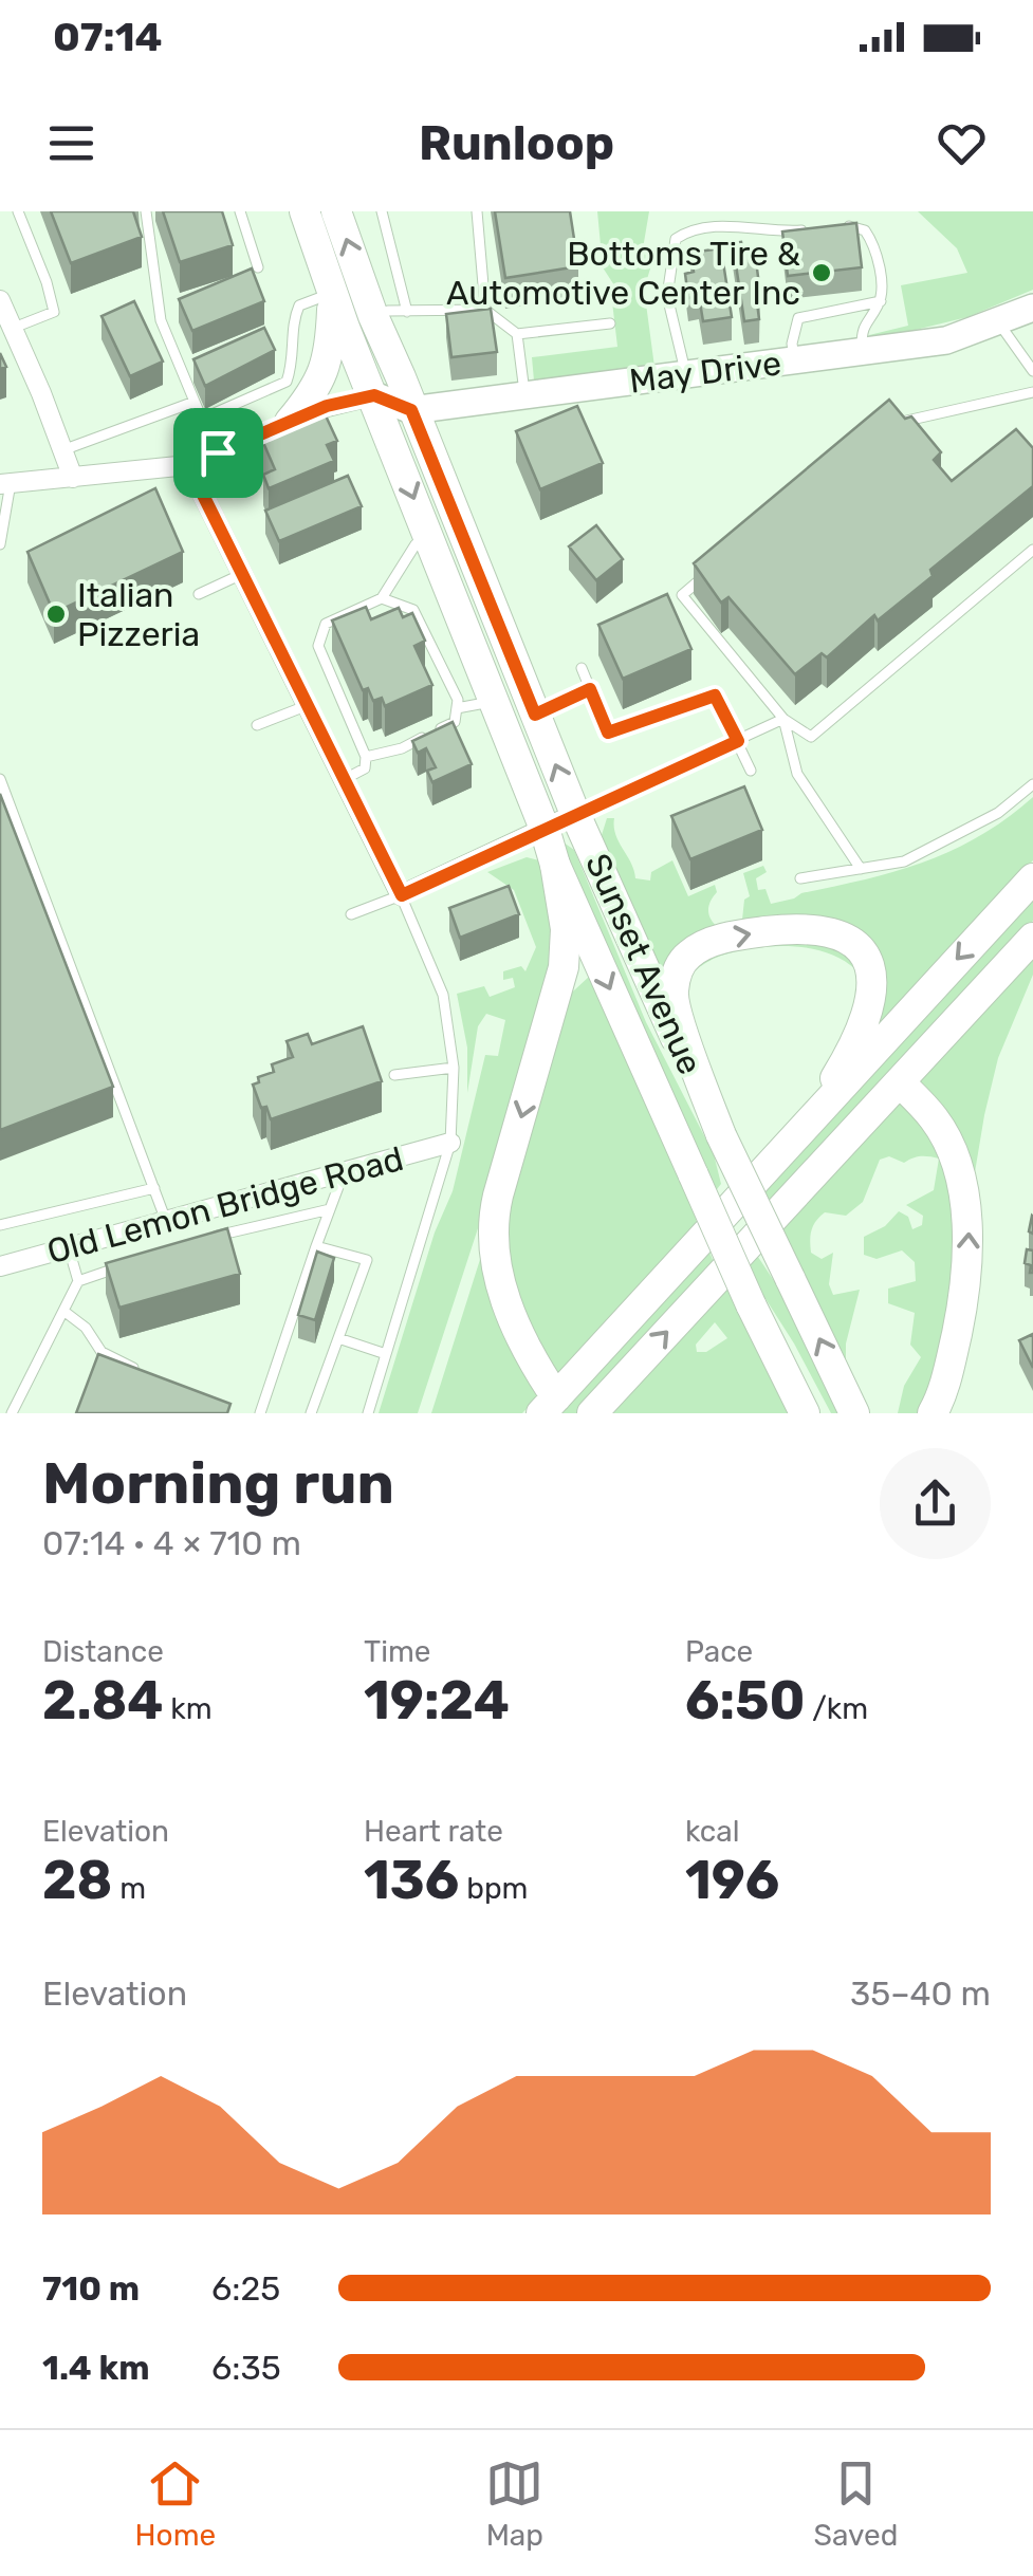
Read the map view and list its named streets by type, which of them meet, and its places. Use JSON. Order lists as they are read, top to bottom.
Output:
{
  "streets": {
    "main road": ["May Drive", "Sunset Avenue"],
    "street": ["Old Lemon Bridge Road"]
  },
  "crossings": [
    ["May Drive", "Sunset Avenue"]
  ],
  "places": ["Bottoms Tire & Automotive Center Inc", "Italian Pizzeria"],
  "page": {
    "status": "07:14",
    "header": "Runloop",
    "heading": ["Morning run", "07:14 · 4 × 710 m"],
    "stats": [
      ["Distance", "2.84 km"],
      ["Time", "19:24"],
      ["Pace", "6:50 /km"],
      ["Elevation", "28 m"],
      ["Heart rate", "136 bpm"],
      ["kcal", "196"]
    ],
    "chart": ["Elevation", "35–40 m"],
    "list": [
      {
        "name": "710 m",
        "note": "6:25"
      },
      {
        "name": "1.4 km",
        "note": "6:35"
      }
    ],
    "tabs": ["Home", "Map", "Saved"]
  }
}
